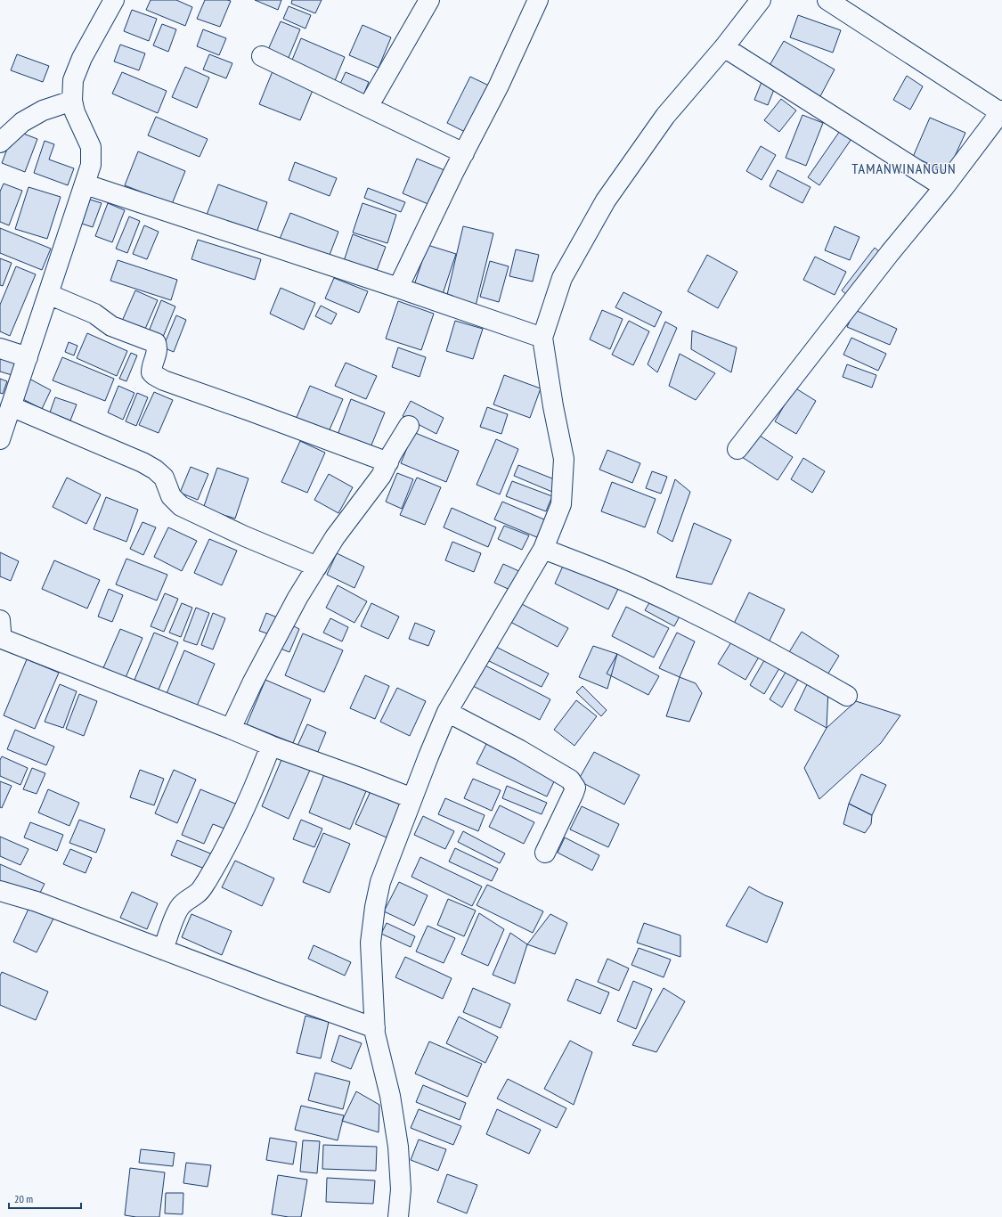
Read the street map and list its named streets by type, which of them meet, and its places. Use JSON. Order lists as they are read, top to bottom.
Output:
{
  "districts": ["TAMANWINANGUN"],
  "scale_bar": "20 m"
}
